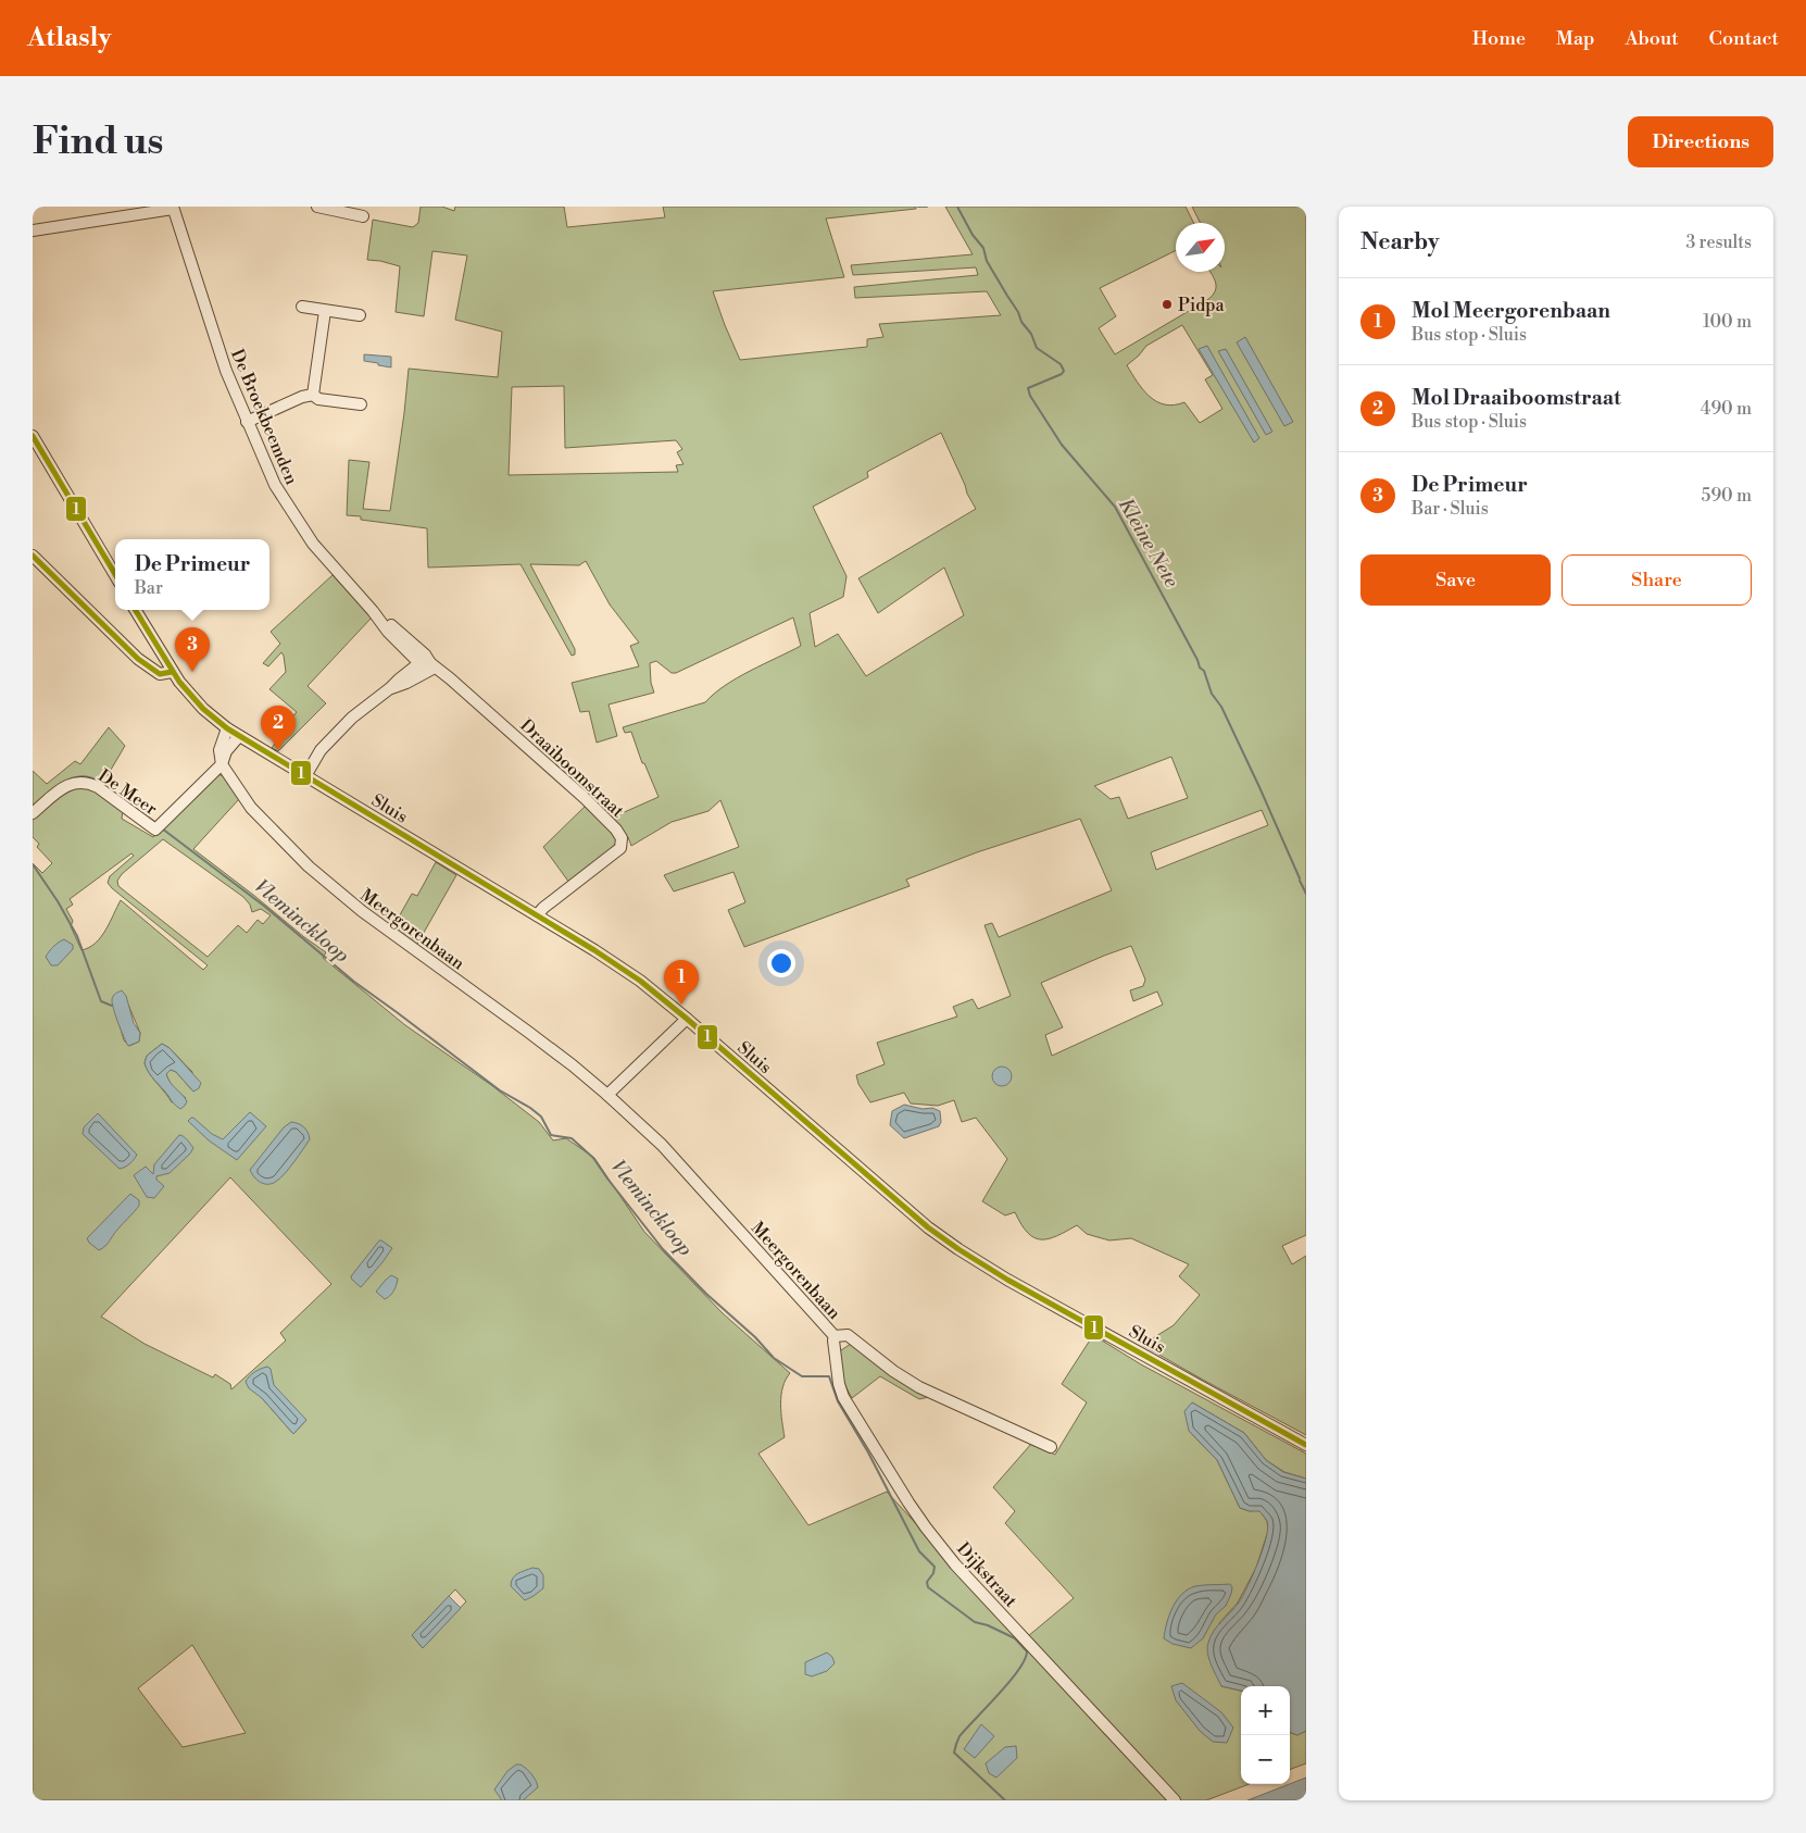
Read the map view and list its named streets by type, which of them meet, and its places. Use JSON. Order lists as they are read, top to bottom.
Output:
{
  "streets": {
    "street": [
      "De Broekbeemden",
      "Draaiboomstraat",
      "De Meer",
      "Sluis",
      "Meergorenbaan",
      "Dijkstraat"
    ]
  },
  "crossings": [
    ["De Broekbeemden", "Draaiboomstraat"],
    ["Draaiboomstraat", "Sluis"],
    ["De Meer", "Meergorenbaan"],
    ["Meergorenbaan", "Dijkstraat"]
  ],
  "water": ["Kleine Nete", "Vleminckloop"],
  "places": ["Pidpa"],
  "lines": ["transit line 1"],
  "north": "top right",
  "page": {
    "header": "Atlasly",
    "nav": [
      "Home",
      "Map",
      "About",
      "Contact"
    ],
    "buttons": [
      "Directions",
      ["Save", "Share"]
    ],
    "title": "Find us",
    "heading": ["Nearby", "3 results"],
    "list": [
      {
        "mark": "1",
        "name": "Mol Meergorenbaan",
        "note": "Bus stop · Sluis",
        "value": "100 m"
      },
      {
        "mark": "2",
        "name": "Mol Draaiboomstraat",
        "note": "Bus stop · Sluis",
        "value": "490 m"
      },
      {
        "mark": "3",
        "name": "De Primeur",
        "note": "Bar · Sluis",
        "value": "590 m"
      }
    ],
    "popup": ["De Primeur", "Bar"],
    "pins": ["3", "2", "1"],
    "map_buttons": ["+", "−"]
  }
}
